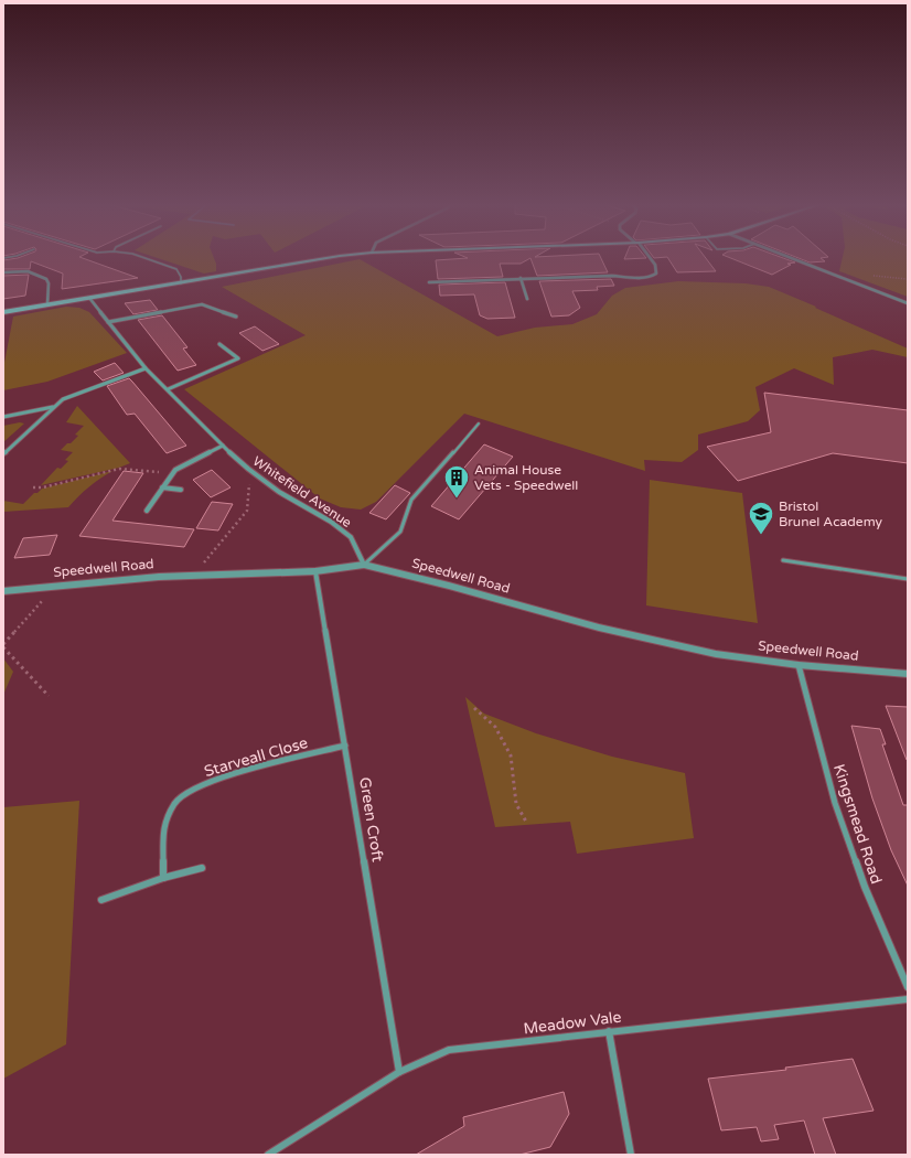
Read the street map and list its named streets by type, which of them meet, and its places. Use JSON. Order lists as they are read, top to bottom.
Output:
{
  "streets": {
    "street": [
      "Whitefield Avenue",
      "Speedwell Road",
      "Starveall Close",
      "Green Croft",
      "Kingsmead Road",
      "Meadow Vale"
    ]
  },
  "crossings": [
    ["Whitefield Avenue", "Speedwell Road"],
    ["Speedwell Road", "Green Croft"],
    ["Speedwell Road", "Kingsmead Road"],
    ["Starveall Close", "Green Croft"],
    ["Green Croft", "Meadow Vale"]
  ],
  "places": {
    "building": ["Animal House Vets - Speedwell"],
    "school or university": ["Bristol Brunel Academy"]
  }
}
